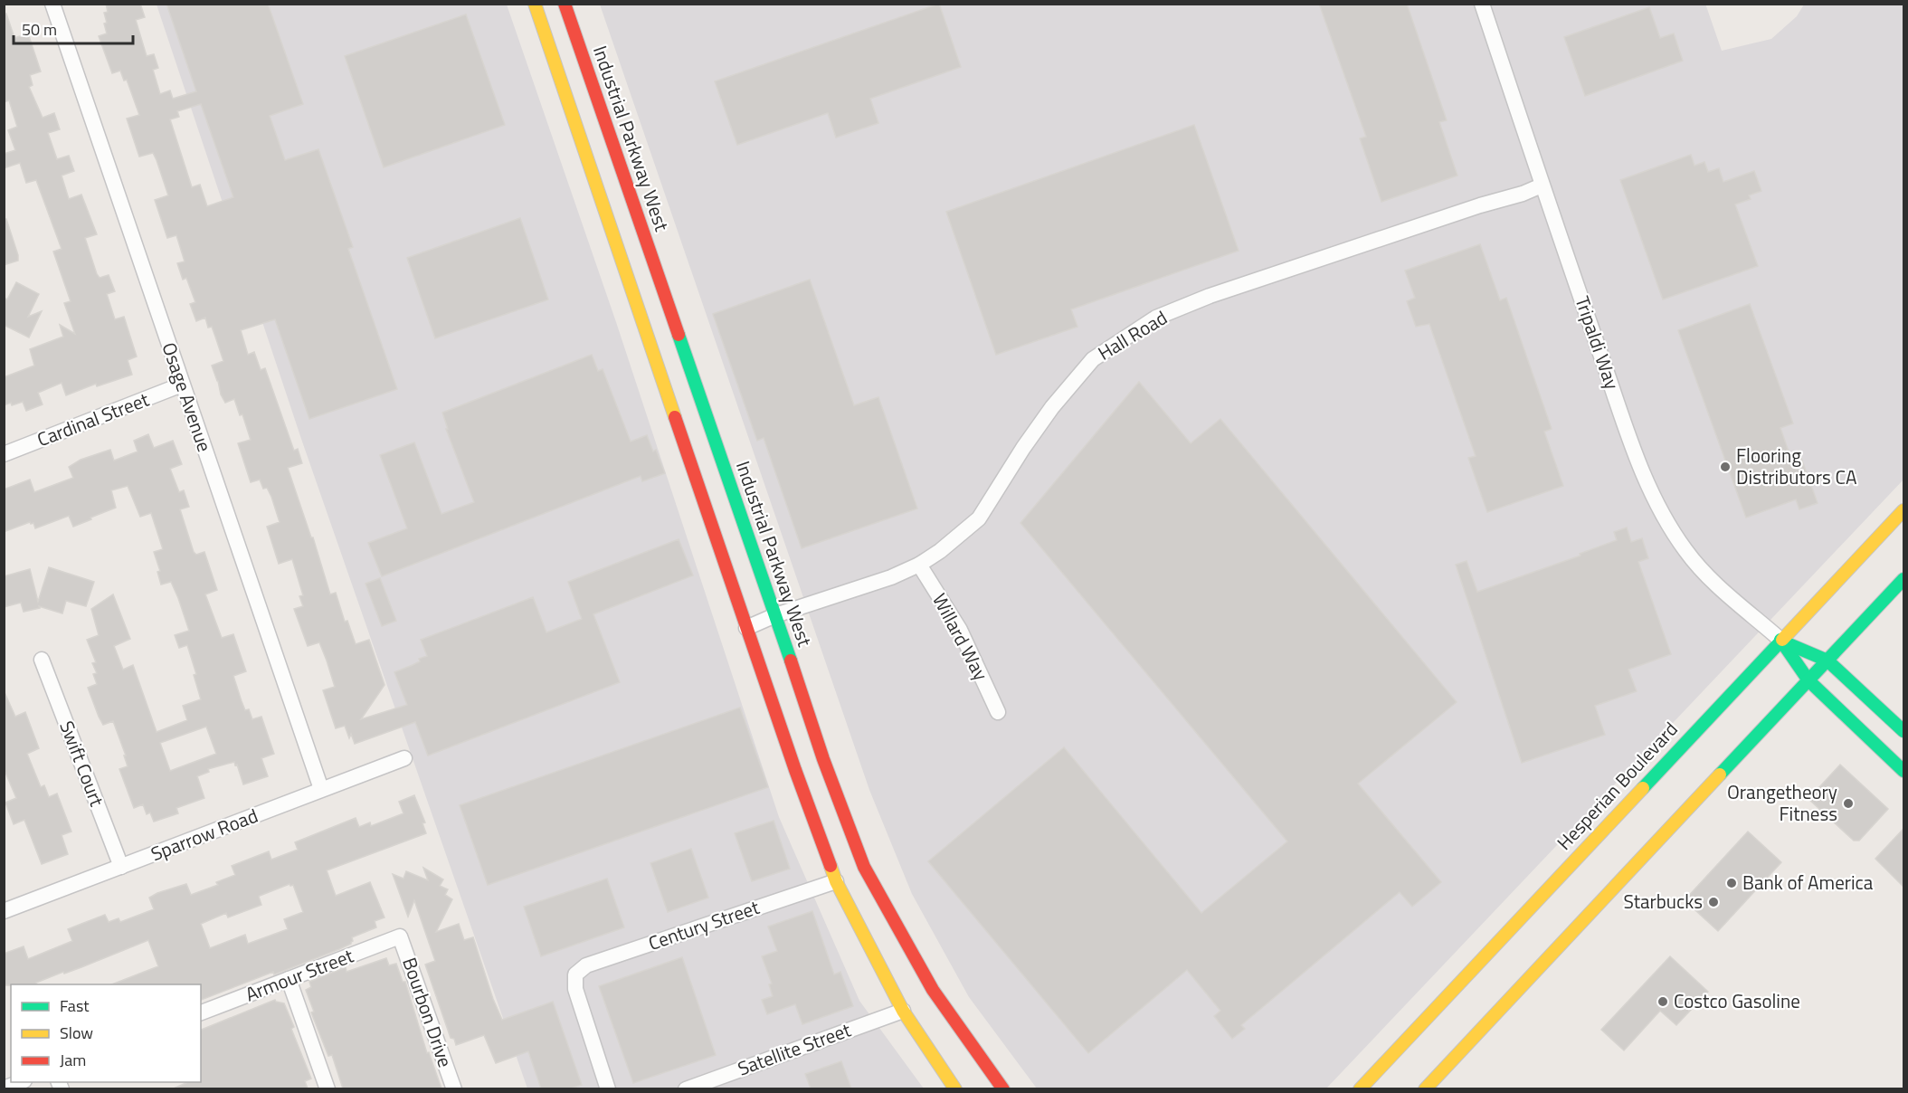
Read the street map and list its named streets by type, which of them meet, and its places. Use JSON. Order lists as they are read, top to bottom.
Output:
{
  "streets": {
    "main road": ["Industrial Parkway West", "Hesperian Boulevard"],
    "street": [
      "Hall Road",
      "Tripaldi Way",
      "Osage Avenue",
      "Cardinal Street",
      "Willard Way",
      "Swift Court",
      "Sparrow Road",
      "Century Street",
      "Armour Street",
      "Bourbon Drive",
      "Satellite Street"
    ]
  },
  "crossings": [
    ["Industrial Parkway West", "Hall Road"],
    ["Industrial Parkway West", "Century Street"],
    ["Industrial Parkway West", "Satellite Street"],
    ["Hall Road", "Tripaldi Way"],
    ["Hall Road", "Willard Way"],
    ["Tripaldi Way", "Hesperian Boulevard"],
    ["Osage Avenue", "Cardinal Street"],
    ["Osage Avenue", "Sparrow Road"],
    ["Swift Court", "Sparrow Road"],
    ["Armour Street", "Bourbon Drive"]
  ],
  "places": [
    "Flooring Distributors CA",
    "Orangetheory Fitness",
    "Bank of America",
    "Starbucks",
    "Costco Gasoline"
  ],
  "legend": ["Fast", "Slow", "Jam"],
  "scale_bar": "50 m"
}
